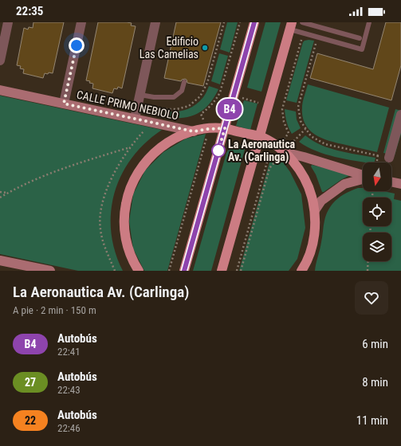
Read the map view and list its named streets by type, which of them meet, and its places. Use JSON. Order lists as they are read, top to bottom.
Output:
{
  "streets": {
    "street": ["CALLE PRIMO NEBIOLO"]
  },
  "places": ["Edificio Las Camelias", "La Aeronautica Av. (Carlinga)"],
  "lines": ["bus line B4"],
  "north": "bottom",
  "page": {
    "status": "22:35",
    "on_map": "B4",
    "heading": ["La Aeronautica Av. (Carlinga)", "A pie · 2 min · 150 m"],
    "list": [
      {
        "mark": "B4",
        "name": "Autobús",
        "note": "22:41",
        "value": "6 min"
      },
      {
        "mark": "27",
        "name": "Autobús",
        "note": "22:43",
        "value": "8 min"
      },
      {
        "mark": "22",
        "name": "Autobús",
        "note": "22:46",
        "value": "11 min"
      }
    ]
  }
}
